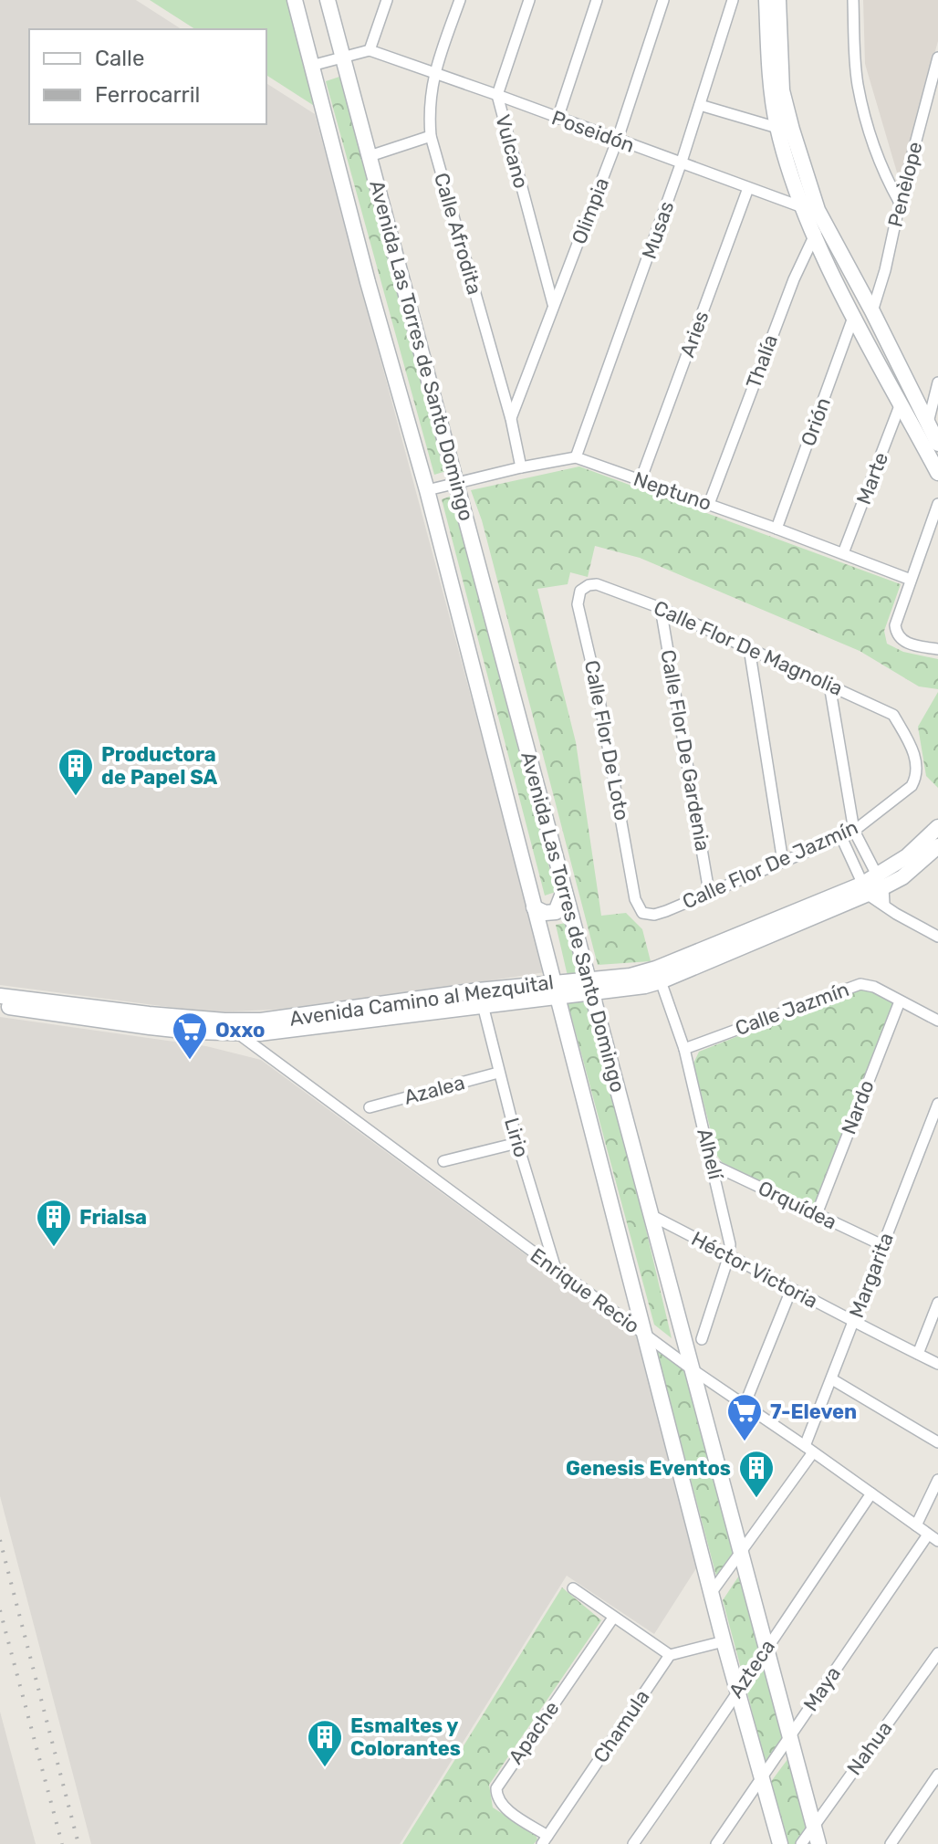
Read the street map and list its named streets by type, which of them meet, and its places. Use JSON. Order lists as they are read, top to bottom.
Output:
{
  "streets": {
    "street": [
      "Poseidón",
      "Vulcano",
      "Penèlope",
      "Olimpia",
      "Musas",
      "Calle Afrodita",
      "Aries",
      "Avenida Las Torres de Santo Domingo",
      "Thalía",
      "Orión",
      "Marte",
      "Neptuno",
      "Calle Flor De Magnolia",
      "Calle Flor De Loto",
      "Calle Flor De Gardenia",
      "Calle Flor De Jazmín",
      "Avenida Camino al Mezquital",
      "Calle Jazmín",
      "Azalea",
      "Nardo",
      "Lirio",
      "Alhelí",
      "Orquídea",
      "Héctor Victoria",
      "Margarita",
      "Enrique Recio",
      "Azteca",
      "Maya",
      "Chamula",
      "Apache",
      "Nahua"
    ]
  },
  "crossings": [
    ["Poseidón", "Vulcano"],
    ["Poseidón", "Olimpia"],
    ["Poseidón", "Musas"],
    ["Poseidón", "Calle Afrodita"],
    ["Poseidón", "Aries"],
    ["Poseidón", "Thalía"],
    ["Vulcano", "Olimpia"],
    ["Olimpia", "Calle Afrodita"],
    ["Musas", "Neptuno"],
    ["Calle Afrodita", "Neptuno"],
    ["Aries", "Neptuno"],
    ["Avenida Las Torres de Santo Domingo", "Neptuno"],
    ["Avenida Las Torres de Santo Domingo", "Avenida Camino al Mezquital"],
    ["Avenida Las Torres de Santo Domingo", "Héctor Victoria"],
    ["Avenida Las Torres de Santo Domingo", "Margarita"],
    ["Avenida Las Torres de Santo Domingo", "Enrique Recio"],
    ["Avenida Las Torres de Santo Domingo", "Azteca"],
    ["Avenida Las Torres de Santo Domingo", "Maya"],
    ["Avenida Las Torres de Santo Domingo", "Nahua"],
    ["Thalía", "Neptuno"],
    ["Orión", "Neptuno"],
    ["Marte", "Neptuno"],
    ["Calle Flor De Magnolia", "Calle Flor De Loto"],
    ["Calle Flor De Magnolia", "Calle Flor De Gardenia"],
    ["Calle Flor De Magnolia", "Calle Flor De Jazmín"],
    ["Calle Flor De Loto", "Calle Flor De Jazmín"],
    ["Calle Flor De Gardenia", "Calle Flor De Jazmín"],
    ["Avenida Camino al Mezquital", "Lirio"],
    ["Avenida Camino al Mezquital", "Alhelí"],
    ["Avenida Camino al Mezquital", "Enrique Recio"],
    ["Calle Jazmín", "Nardo"],
    ["Calle Jazmín", "Alhelí"],
    ["Azalea", "Lirio"],
    ["Nardo", "Orquídea"],
    ["Lirio", "Enrique Recio"],
    ["Alhelí", "Orquídea"],
    ["Alhelí", "Héctor Victoria"],
    ["Orquídea", "Margarita"],
    ["Héctor Victoria", "Margarita"],
    ["Margarita", "Enrique Recio"],
    ["Enrique Recio", "Azteca"],
    ["Enrique Recio", "Maya"],
    ["Chamula", "Apache"]
  ],
  "places": {
    "building": [
      "Productora de Papel SA",
      "Frialsa",
      "Genesis Eventos",
      "Esmaltes y Colorantes"
    ],
    "supermarket": ["Oxxo", "7-Eleven"]
  },
  "legend": ["Calle", "Ferrocarril"]
}
